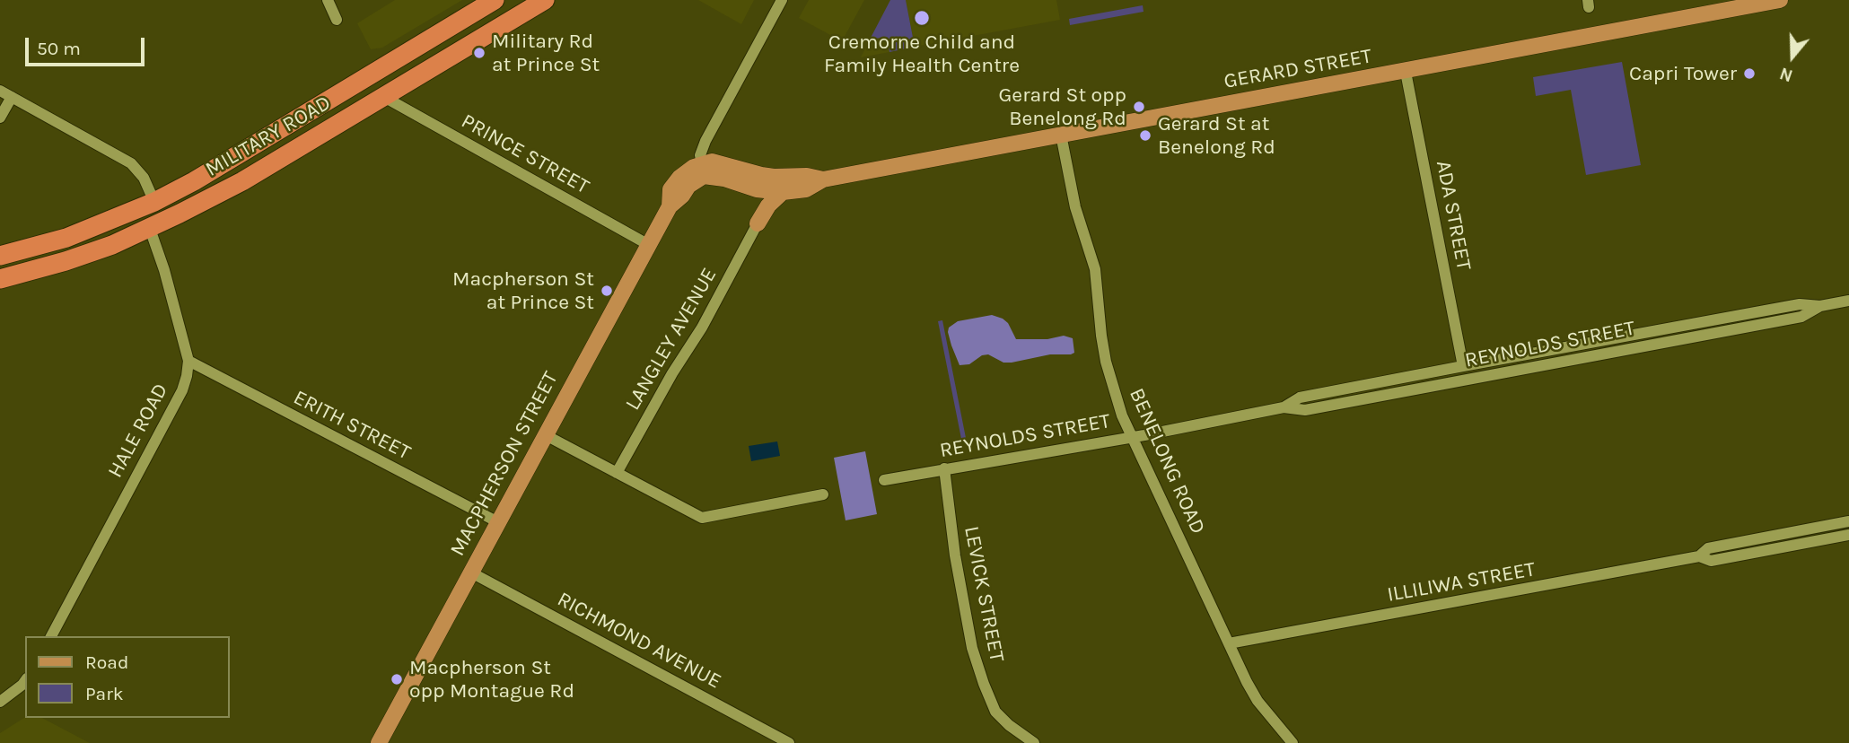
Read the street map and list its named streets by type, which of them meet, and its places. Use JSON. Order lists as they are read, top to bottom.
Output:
{
  "streets": {
    "highway": ["MILITARY ROAD"],
    "main road": ["GERARD STREET", "MACPHERSON STREET"],
    "street": [
      "PRINCE STREET",
      "ADA STREET",
      "LANGLEY AVENUE",
      "REYNOLDS STREET",
      "ERITH STREET",
      "HALE ROAD",
      "BENELONG ROAD",
      "ILLILIWA STREET",
      "LEVICK STREET",
      "RICHMOND AVENUE"
    ]
  },
  "crossings": [
    ["GERARD STREET", "ADA STREET"],
    ["GERARD STREET", "BENELONG ROAD"],
    ["GERARD STREET", "MACPHERSON STREET"],
    ["MILITARY ROAD", "PRINCE STREET"],
    ["MILITARY ROAD", "HALE ROAD"],
    ["PRINCE STREET", "MACPHERSON STREET"],
    ["ADA STREET", "REYNOLDS STREET"],
    ["REYNOLDS STREET", "BENELONG ROAD"],
    ["REYNOLDS STREET", "LEVICK STREET"],
    ["ERITH STREET", "HALE ROAD"],
    ["ERITH STREET", "MACPHERSON STREET"],
    ["BENELONG ROAD", "ILLILIWA STREET"],
    ["MACPHERSON STREET", "RICHMOND AVENUE"]
  ],
  "places": [
    "Cremorne Child and Family Health Centre",
    "Military Rd at Prince St",
    "Capri Tower",
    "Gerard St opp Benelong Rd",
    "Gerard St at Benelong Rd",
    "Macpherson St at Prince St",
    "Macpherson St opp Montague Rd"
  ],
  "legend": ["Road", "Park"],
  "scale_bar": "50 m",
  "north": "bottom"
}
